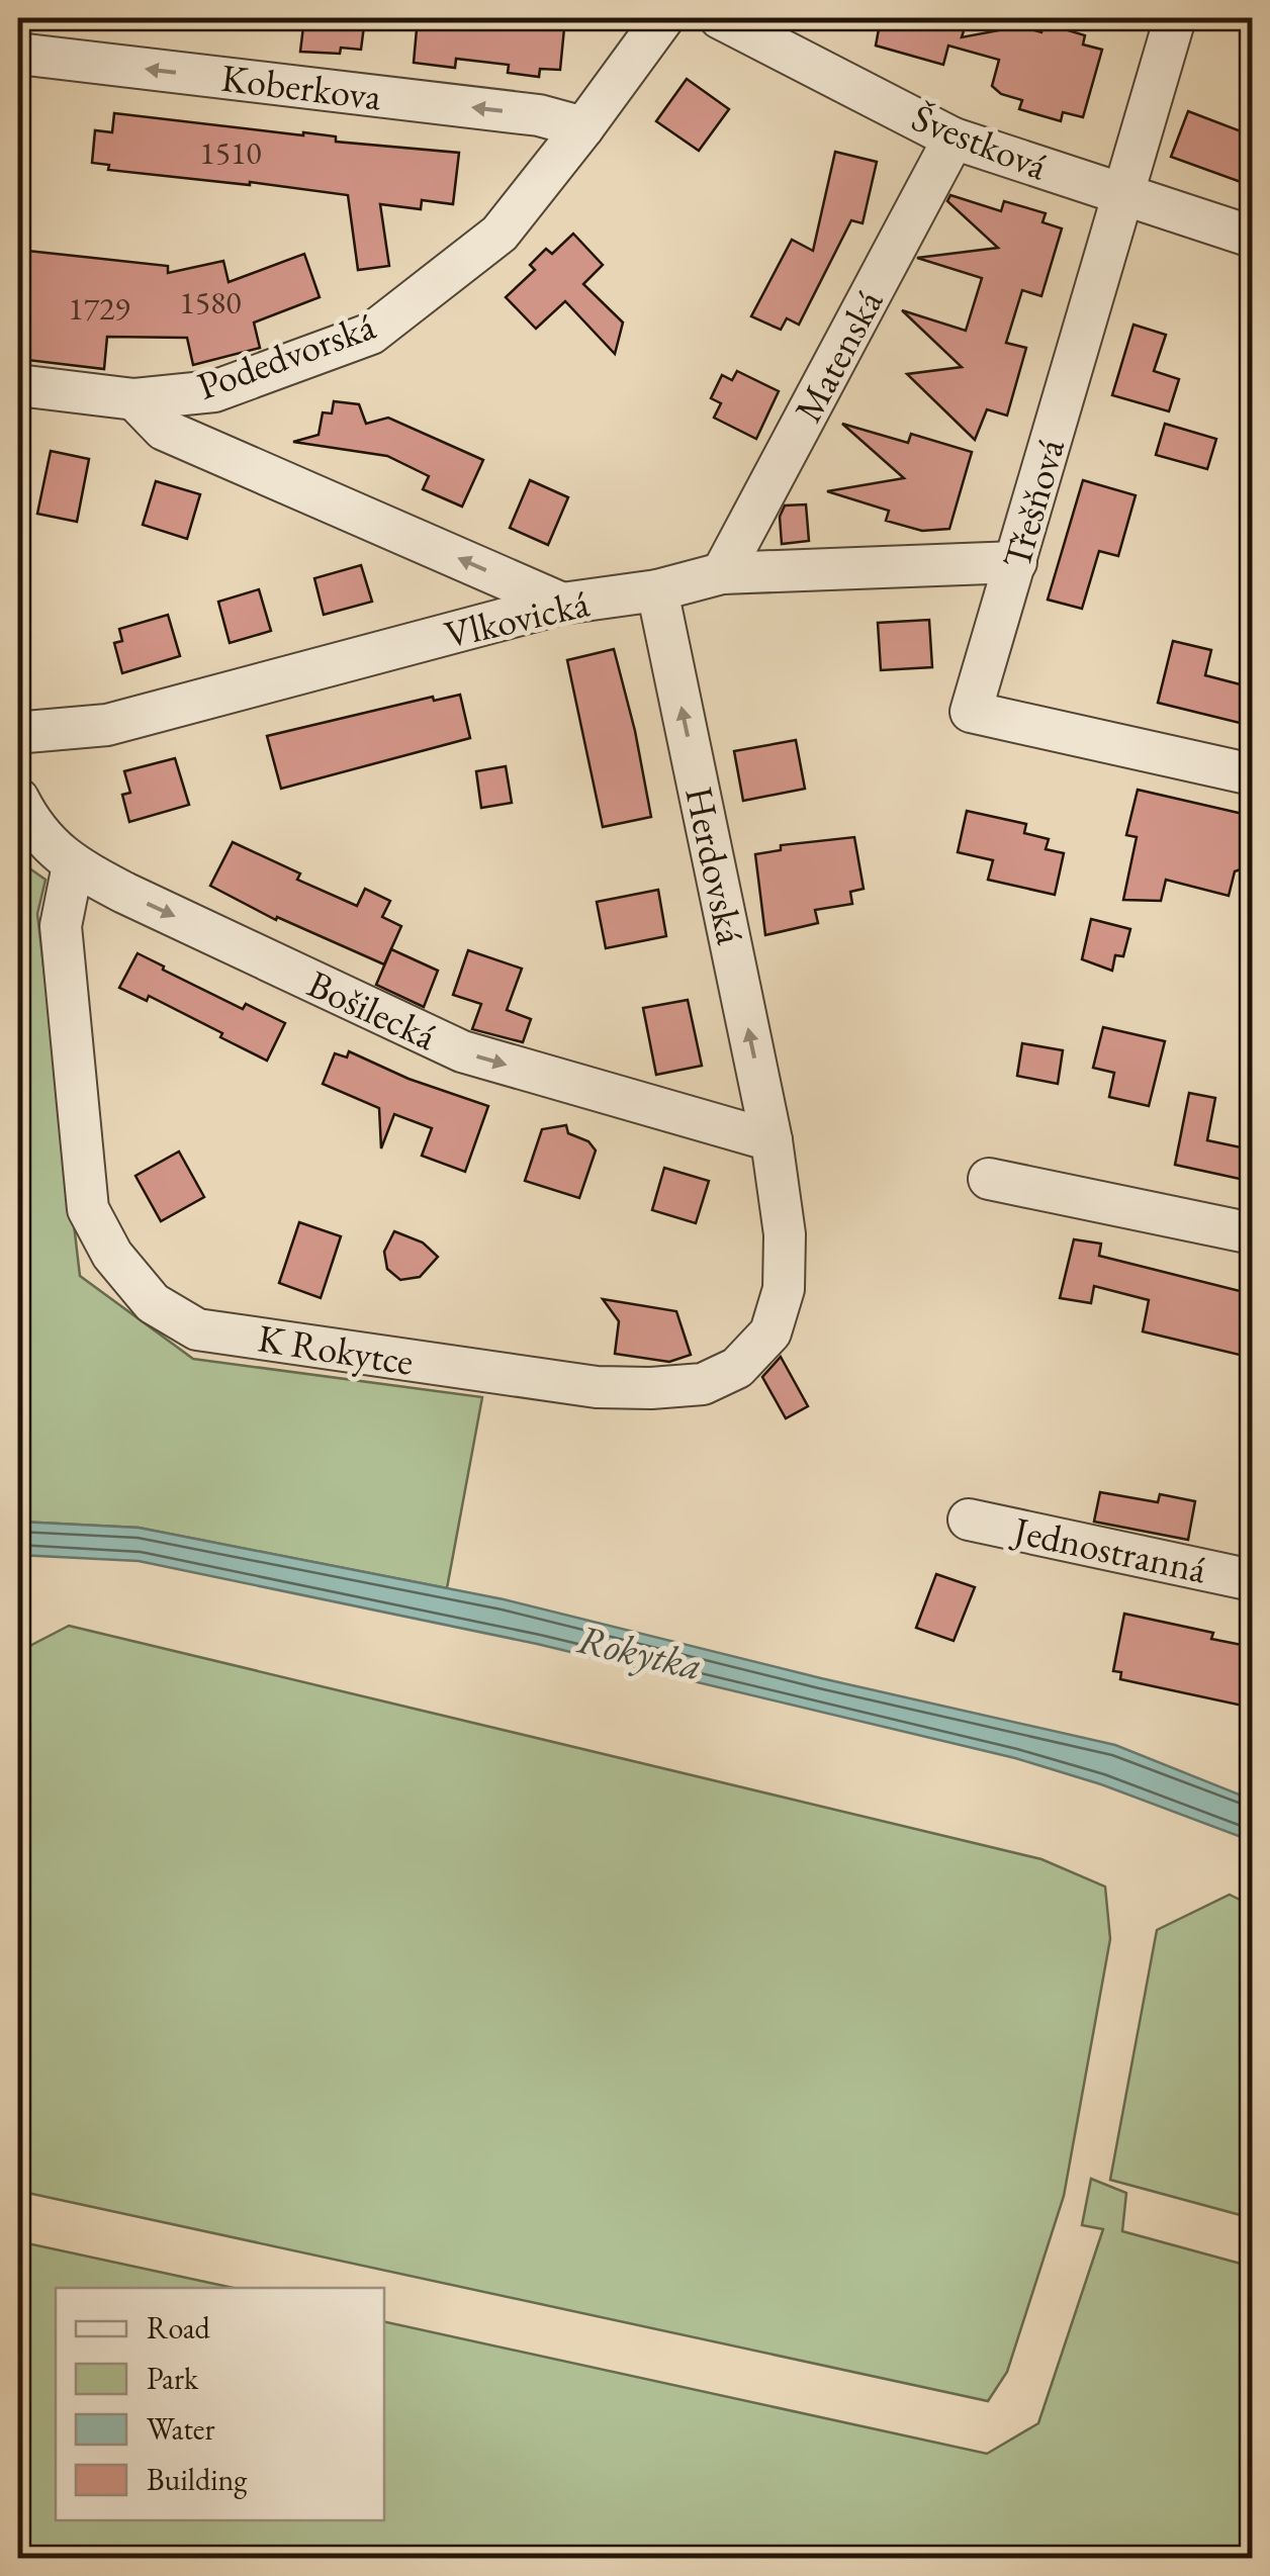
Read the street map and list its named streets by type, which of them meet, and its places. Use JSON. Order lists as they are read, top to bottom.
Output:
{
  "streets": {
    "street": [
      "Koberkova",
      "Švestková",
      "Podedvorská",
      "Matenská",
      "Třešňová",
      "Vlkovická",
      "Herdovská",
      "Bošilecká",
      "K Rokytce",
      "Jednostranná"
    ]
  },
  "crossings": [
    ["Koberkova", "Podedvorská"],
    ["Švestková", "Matenská"],
    ["Švestková", "Třešňová"],
    ["Matenská", "Vlkovická"],
    ["Třešňová", "Vlkovická"],
    ["Vlkovická", "Herdovská"],
    ["Herdovská", "Bošilecká"],
    ["Herdovská", "K Rokytce"],
    ["Bošilecká", "K Rokytce"]
  ],
  "one_way": ["Koberkova", "Herdovská", "Bošilecká"],
  "water": ["Rokytka"],
  "house_numbers": ["1510", "1580", "1729"],
  "legend": [
    "Road",
    "Park",
    "Water",
    "Building"
  ]
}
